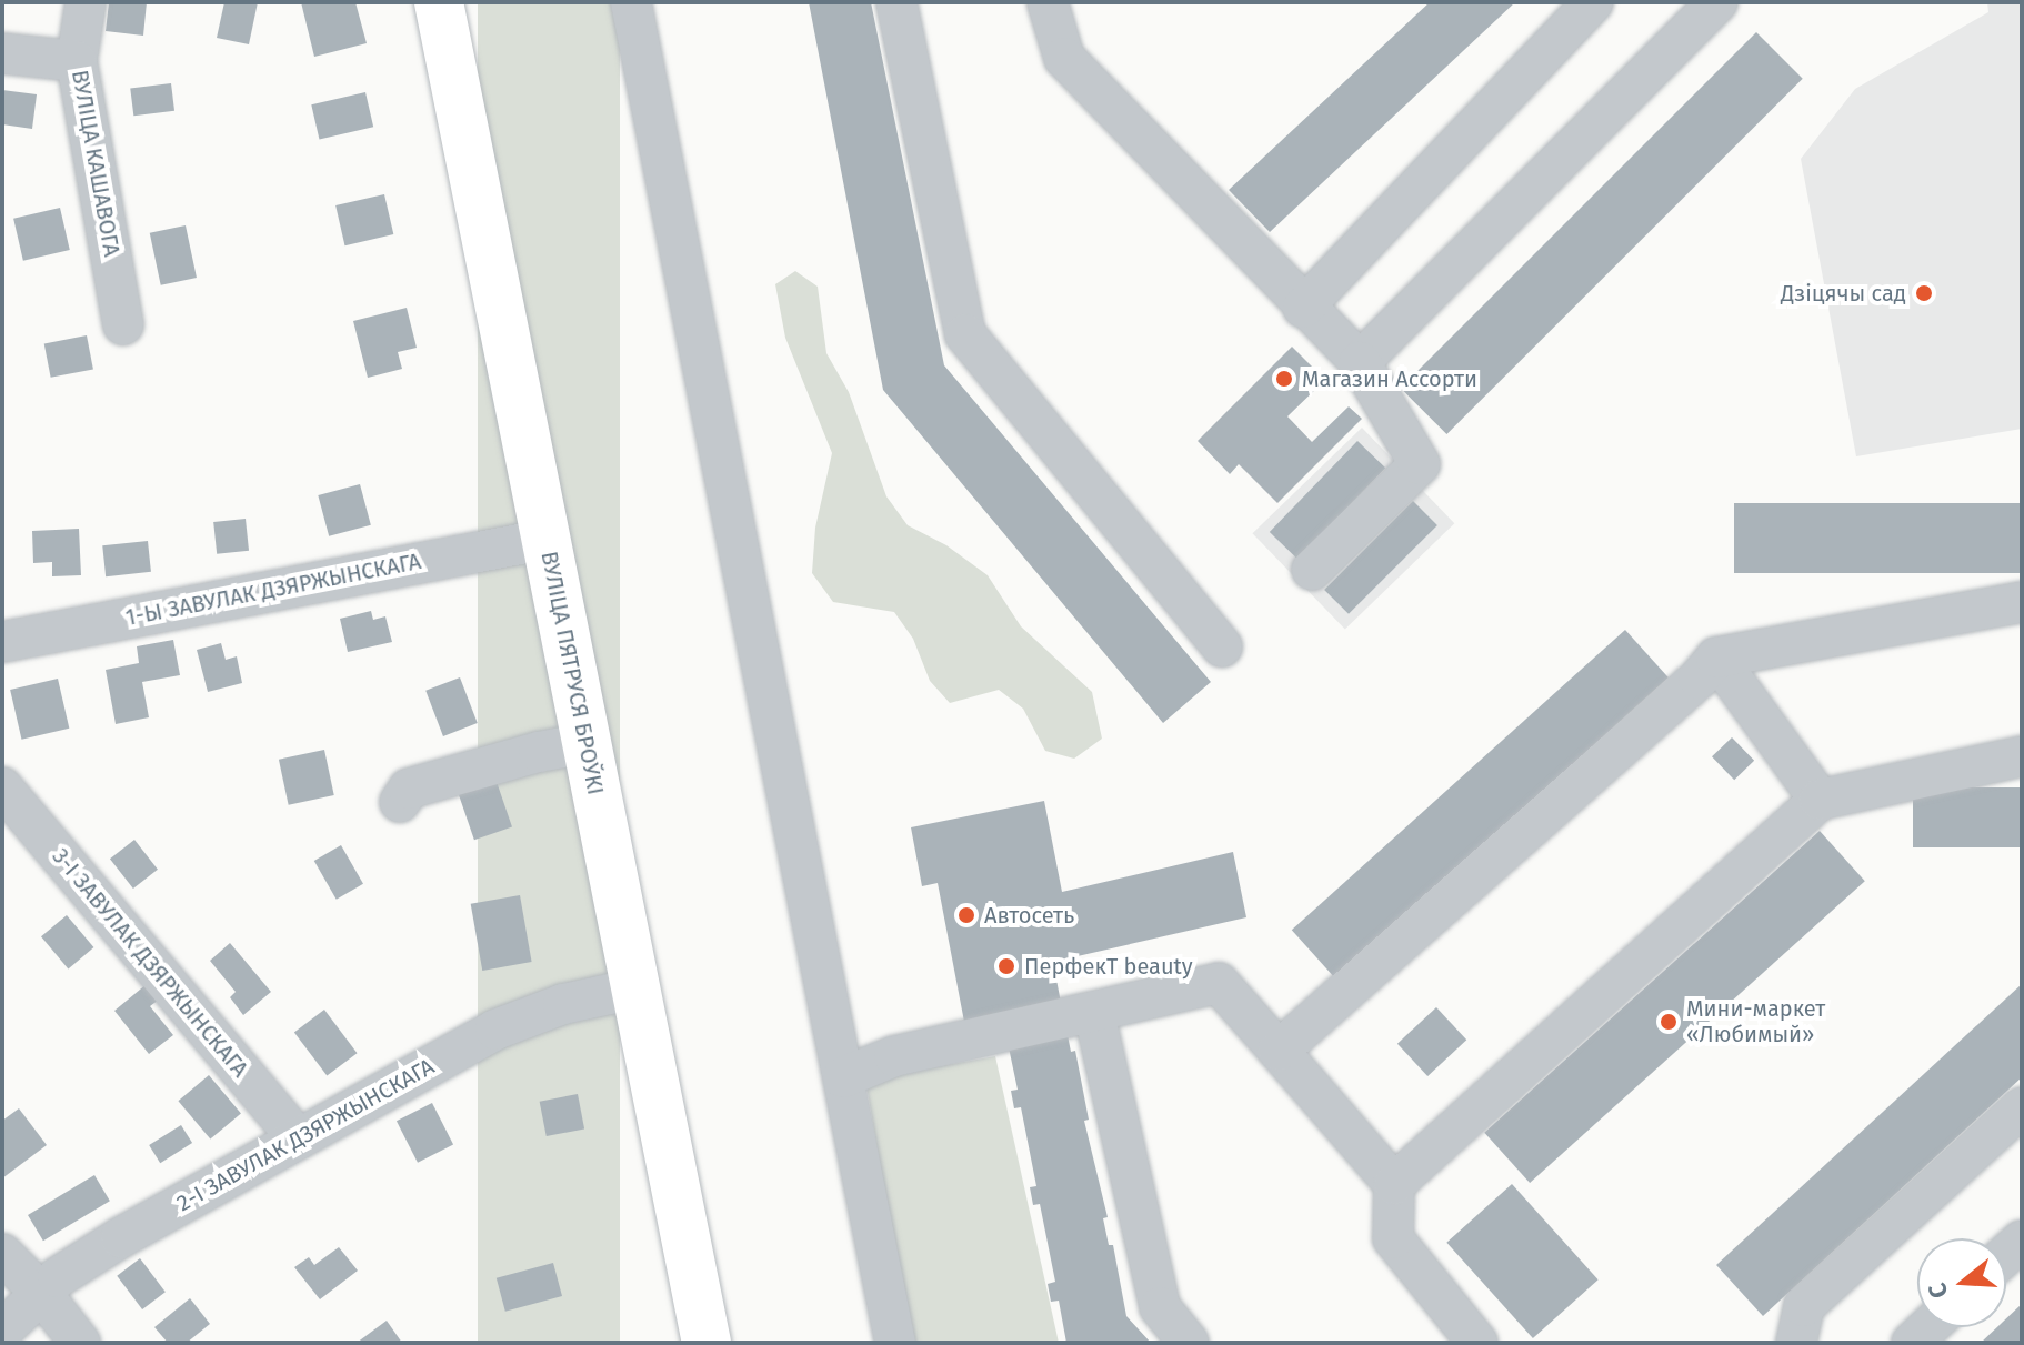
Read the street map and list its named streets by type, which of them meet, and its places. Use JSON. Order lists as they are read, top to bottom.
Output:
{
  "streets": {
    "main road": ["ВУЛІЦА ПЯТРУСЯ БРОЎКІ"],
    "street": [
      "ВУЛІЦА КАШАВОГА",
      "1-Ы ЗАВУЛАК ДЗЯРЖЫНСКАГА",
      "3-І ЗАВУЛАК ДЗЯРЖЫНСКАГА",
      "2-І ЗАВУЛАК ДЗЯРЖЫНСКАГА"
    ]
  },
  "crossings": [
    ["1-Ы ЗАВУЛАК ДЗЯРЖЫНСКАГА", "ВУЛІЦА ПЯТРУСЯ БРОЎКІ"],
    ["ВУЛІЦА ПЯТРУСЯ БРОЎКІ", "2-І ЗАВУЛАК ДЗЯРЖЫНСКАГА"],
    ["3-І ЗАВУЛАК ДЗЯРЖЫНСКАГА", "2-І ЗАВУЛАК ДЗЯРЖЫНСКАГА"]
  ],
  "places": [
    "Дзіцячы сад",
    "Магазин Ассорти",
    "Автосеть",
    "ПерфекТ beauty",
    "Мини-маркет «Любимый»"
  ],
  "north": "left"
}
